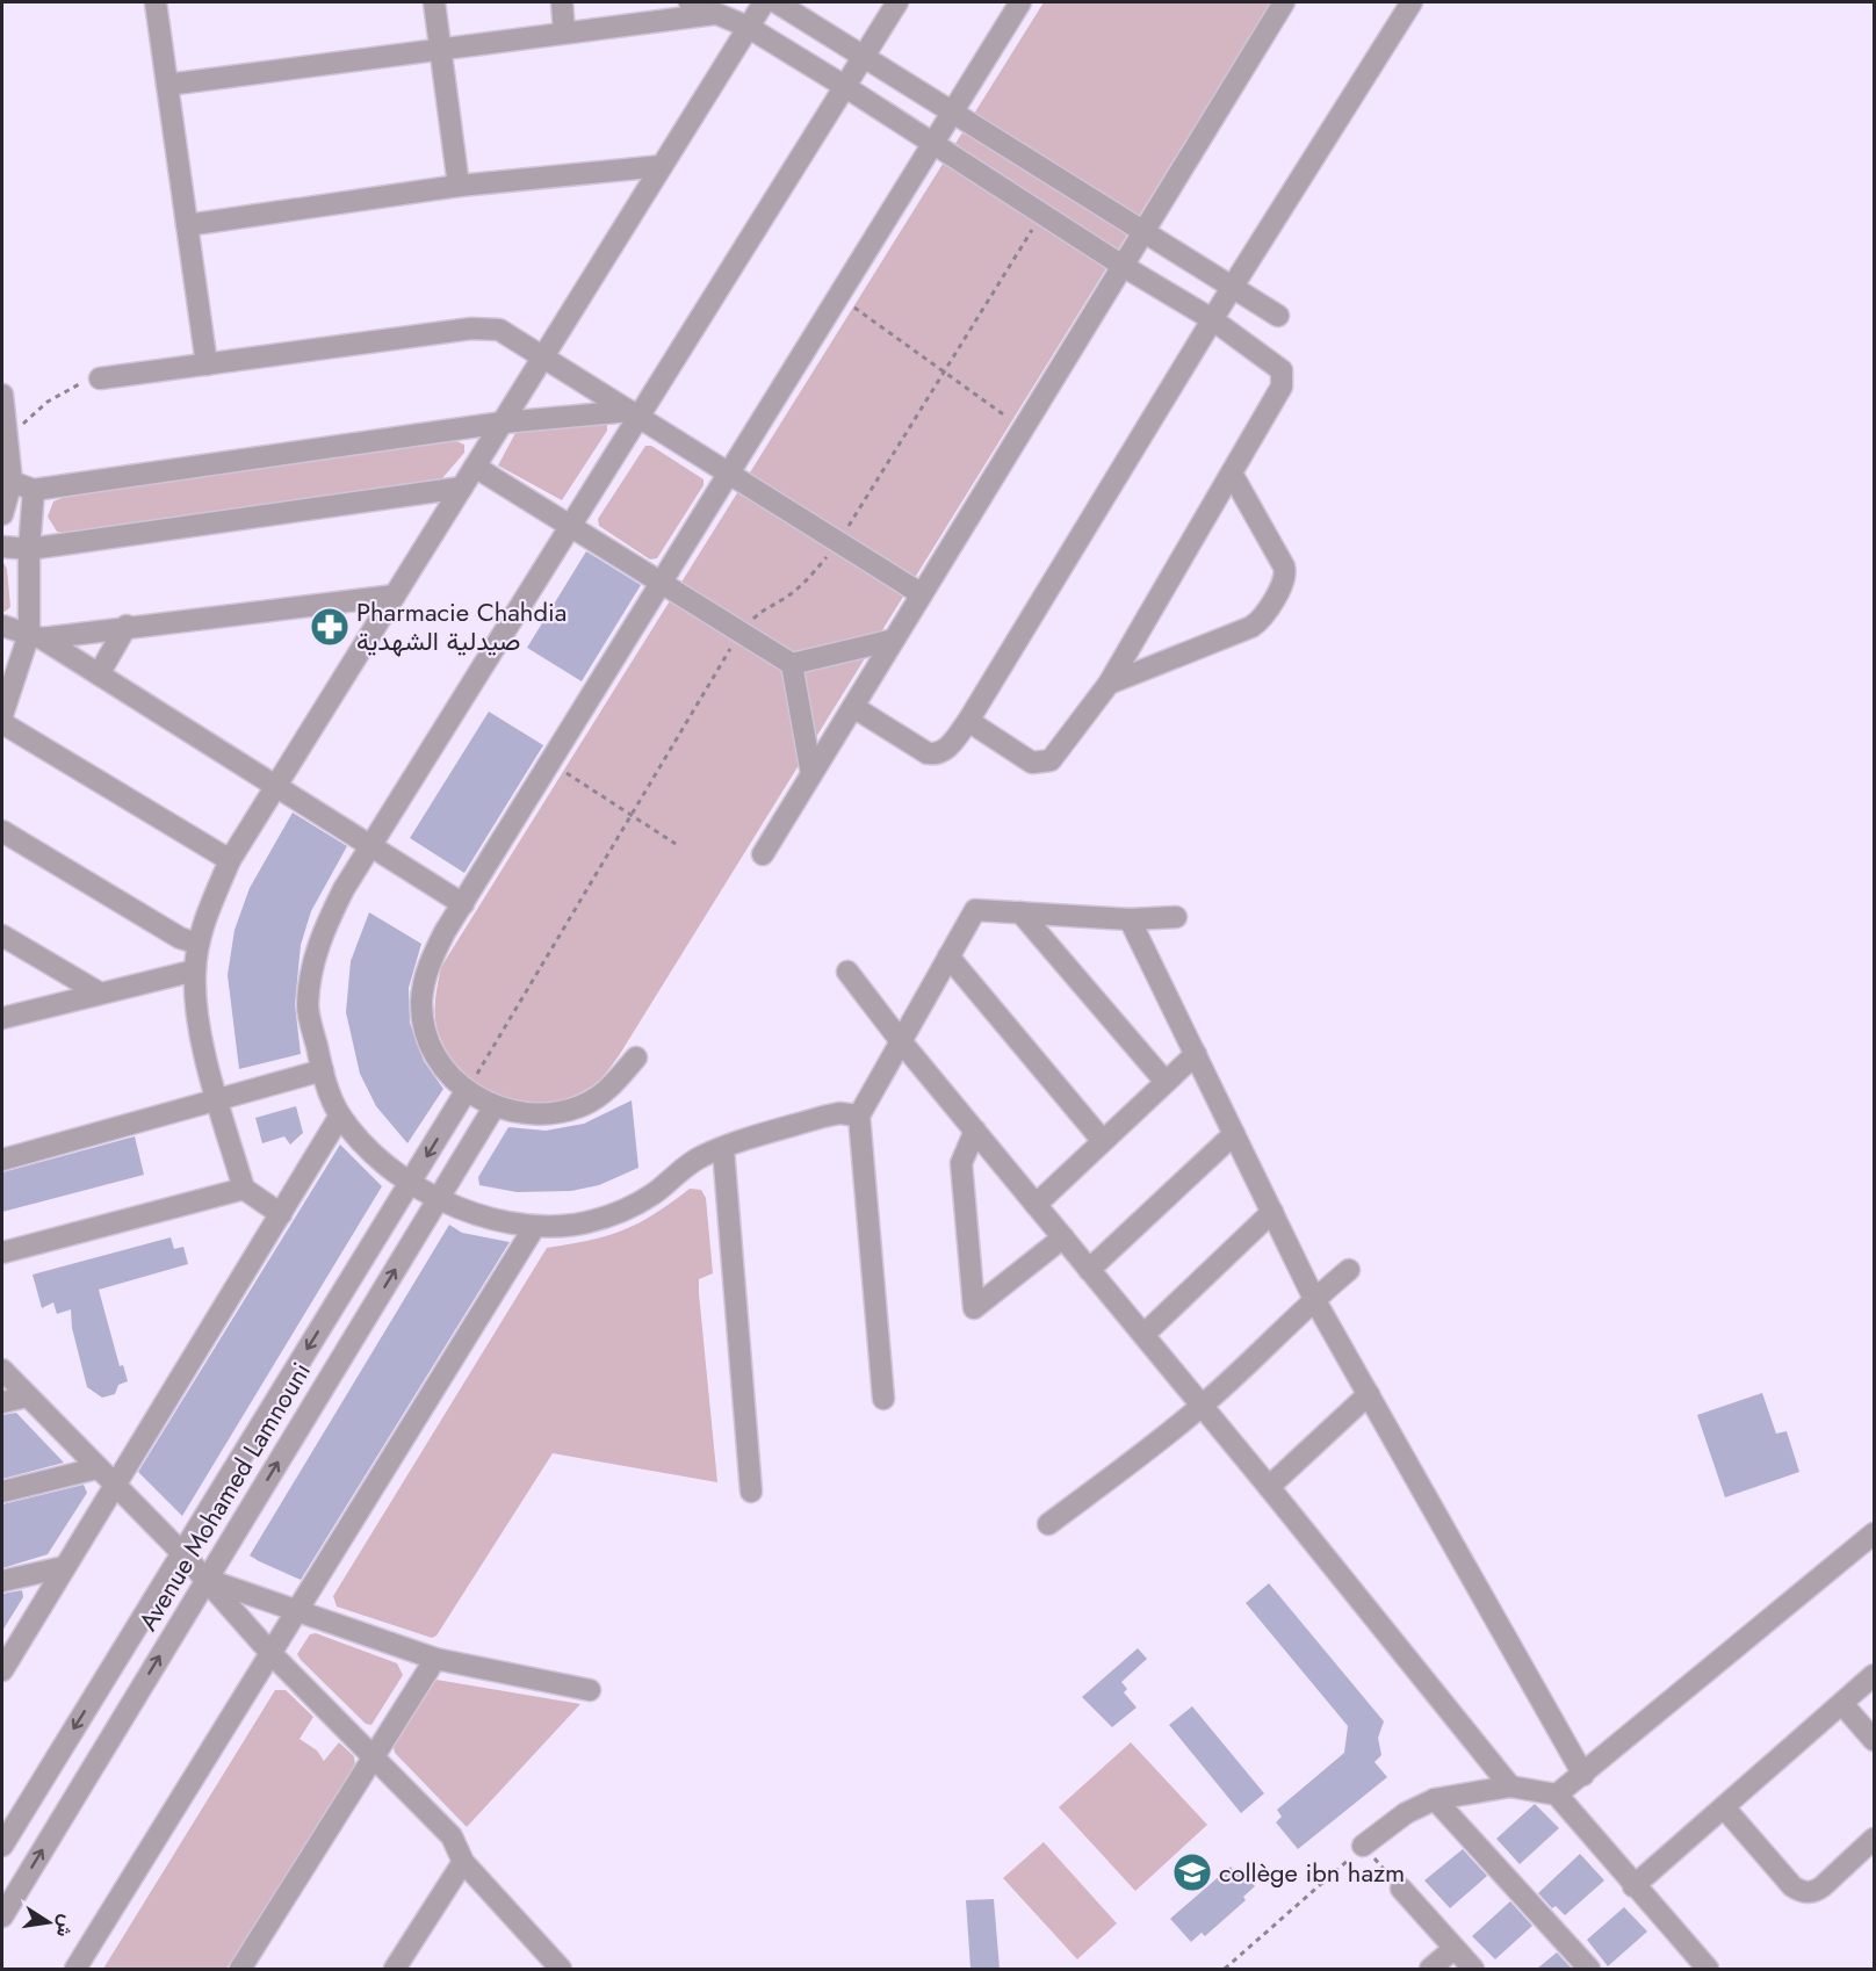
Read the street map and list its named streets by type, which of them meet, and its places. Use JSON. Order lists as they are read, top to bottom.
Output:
{
  "streets": {
    "street": ["Avenue Mohamed Lamnouni"]
  },
  "places": {
    "pharmacy": ["Pharmacie Chahdia صيدلية الشهدية"],
    "school or university": ["collège ibn hazm"]
  },
  "north": "right"
}
